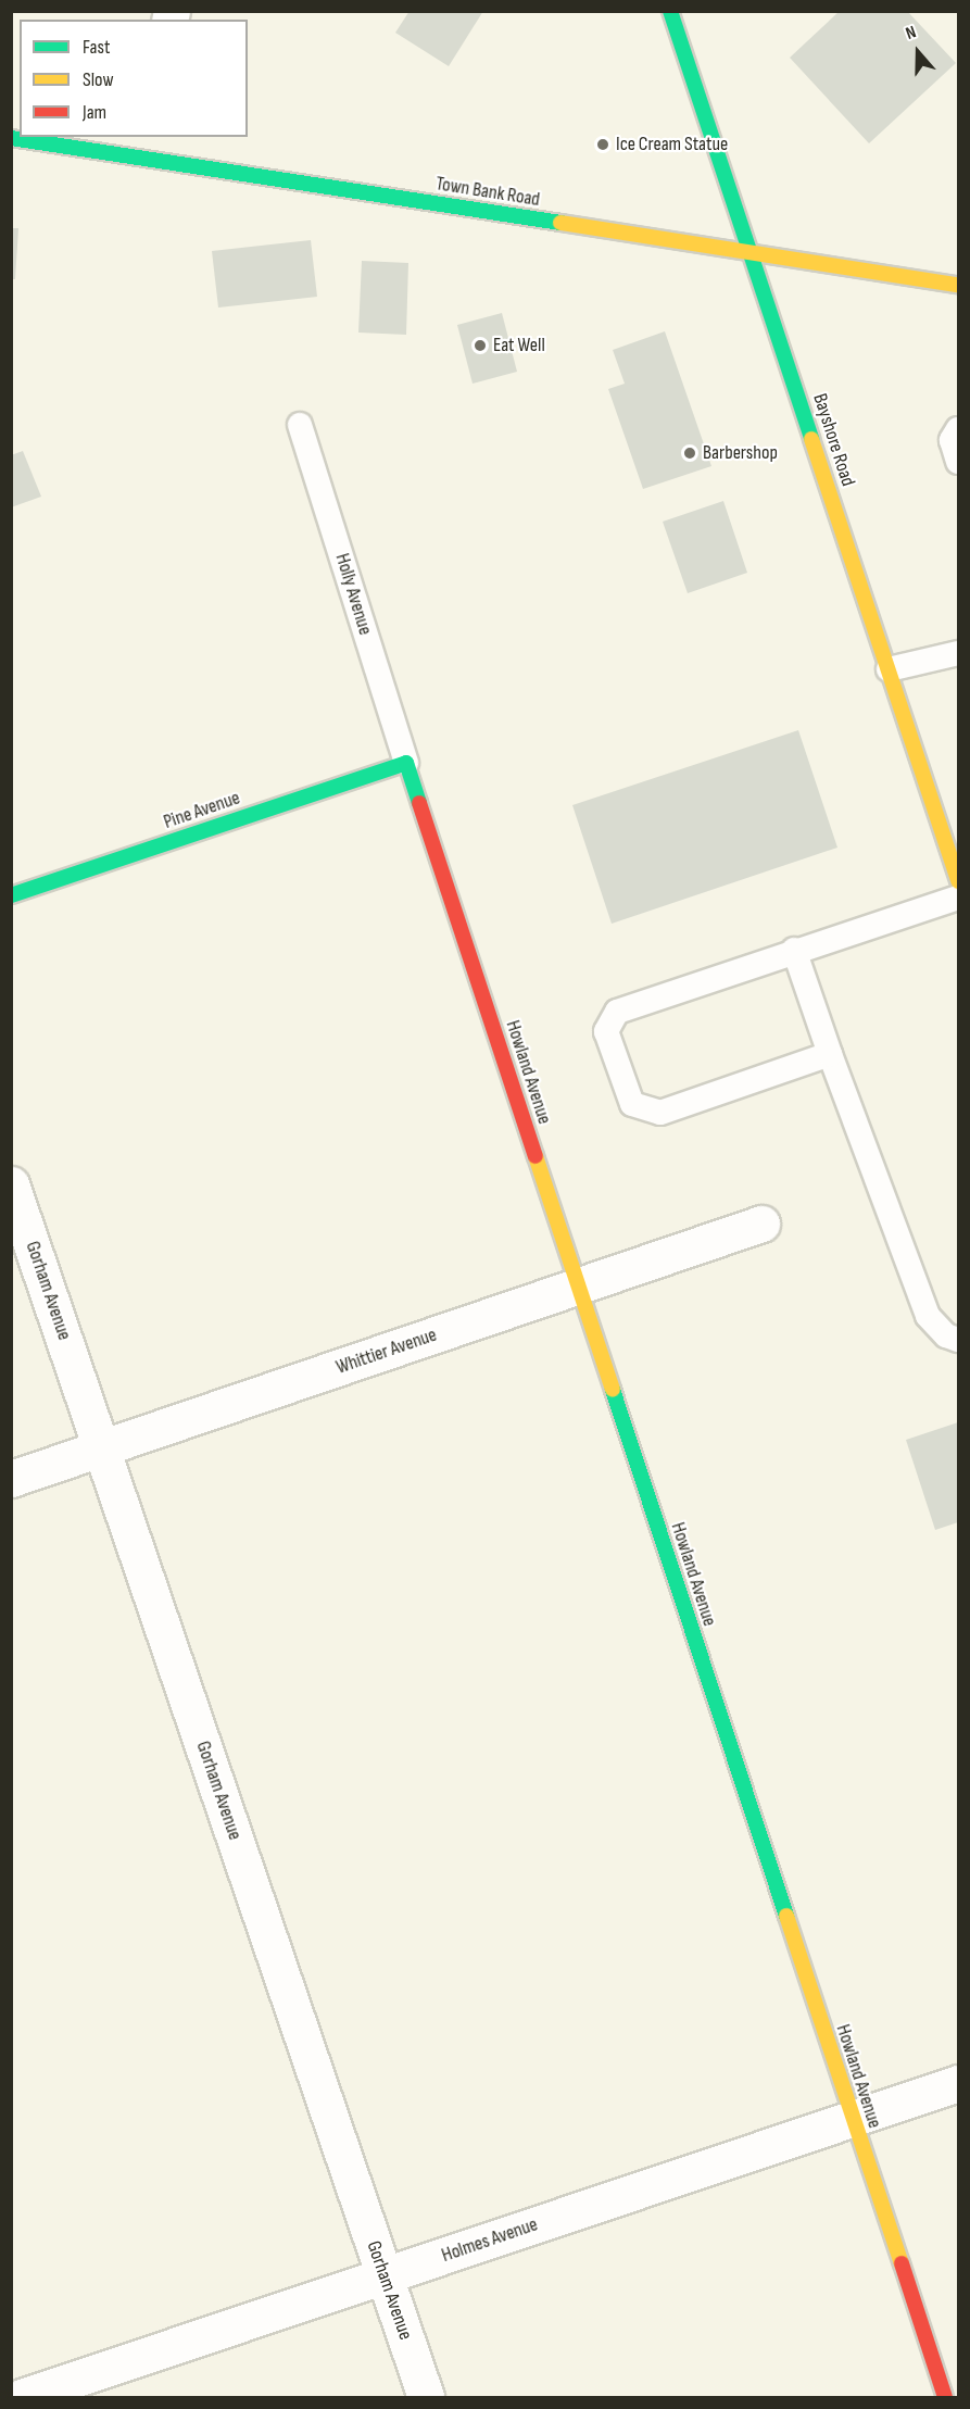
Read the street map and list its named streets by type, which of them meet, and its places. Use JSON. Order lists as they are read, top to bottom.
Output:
{
  "streets": {
    "street": [
      "Town Bank Road",
      "Bayshore Road",
      "Pine Avenue",
      "Howland Avenue",
      "Gorham Avenue",
      "Whittier Avenue",
      "Holmes Avenue"
    ],
    "lane": ["Holly Avenue"]
  },
  "crossings": [
    ["Town Bank Road", "Bayshore Road"],
    ["Holly Avenue", "Pine Avenue"],
    ["Holly Avenue", "Howland Avenue"],
    ["Pine Avenue", "Howland Avenue"],
    ["Howland Avenue", "Whittier Avenue"],
    ["Howland Avenue", "Holmes Avenue"],
    ["Gorham Avenue", "Whittier Avenue"],
    ["Gorham Avenue", "Holmes Avenue"]
  ],
  "places": ["Ice Cream Statue", "Eat Well", "Barbershop"],
  "legend": ["Fast", "Slow", "Jam"],
  "north": "top"
}
